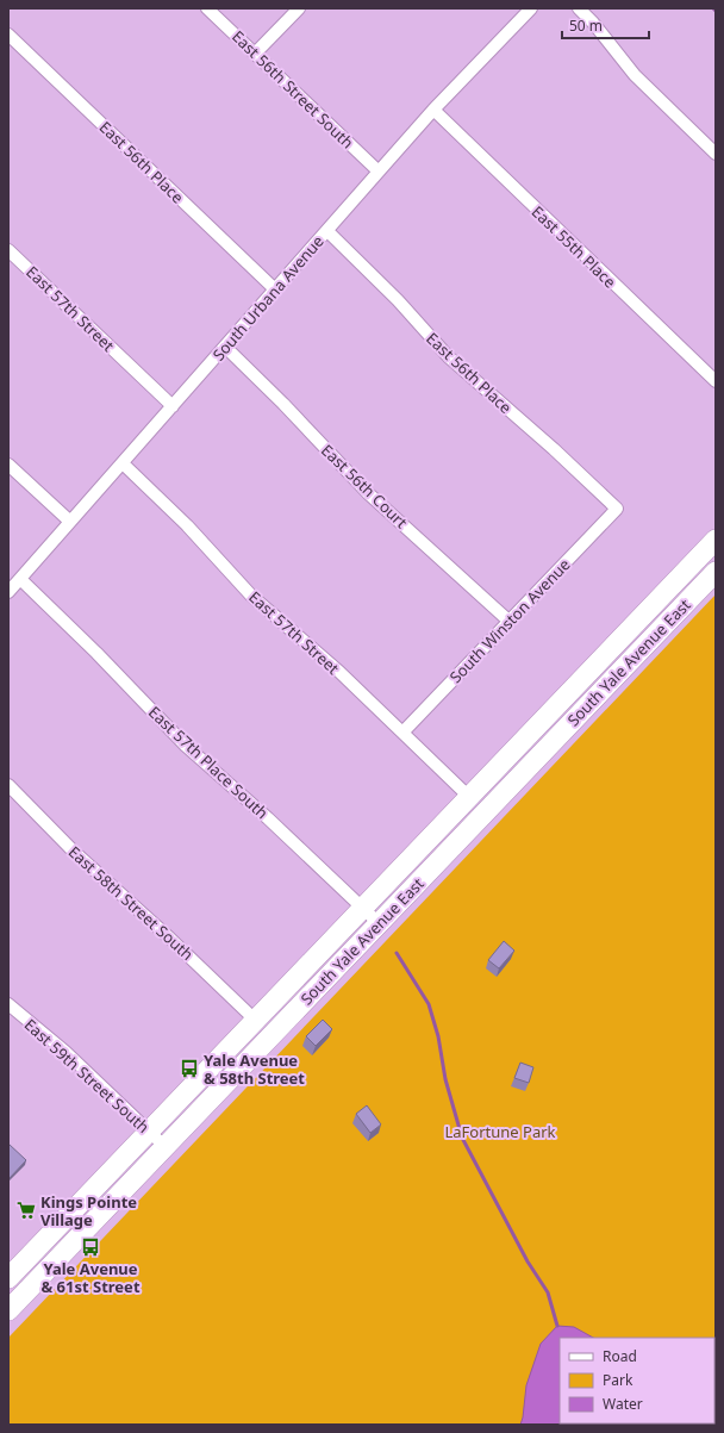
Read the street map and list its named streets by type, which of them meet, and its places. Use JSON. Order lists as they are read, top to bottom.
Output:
{
  "streets": {
    "main road": ["South Yale Avenue East"],
    "street": [
      "East 56th Street South",
      "East 56th Place",
      "East 55th Place",
      "South Urbana Avenue",
      "East 57th Street",
      "East 56th Court",
      "South Winston Avenue",
      "East 57th Place South",
      "East 58th Street South",
      "East 59th Street South"
    ]
  },
  "crossings": [
    ["East 56th Street South", "South Urbana Avenue"],
    ["East 56th Place", "South Urbana Avenue"],
    ["East 56th Place", "South Winston Avenue"],
    ["East 55th Place", "South Urbana Avenue"],
    ["South Urbana Avenue", "East 57th Street"],
    ["South Urbana Avenue", "East 56th Court"],
    ["South Urbana Avenue", "East 57th Place South"],
    ["East 57th Street", "South Winston Avenue"],
    ["East 57th Street", "South Yale Avenue East"],
    ["East 56th Court", "South Winston Avenue"],
    ["South Yale Avenue East", "East 57th Place South"],
    ["South Yale Avenue East", "East 58th Street South"],
    ["South Yale Avenue East", "East 59th Street South"]
  ],
  "parks": ["LaFortune Park"],
  "places": {
    "bus stop": ["Yale Avenue & 58th Street", "Yale Avenue & 61st Street"],
    "supermarket": ["Kings Pointe Village"]
  },
  "legend": ["Road", "Park", "Water"],
  "scale_bar": "50 m"
}
